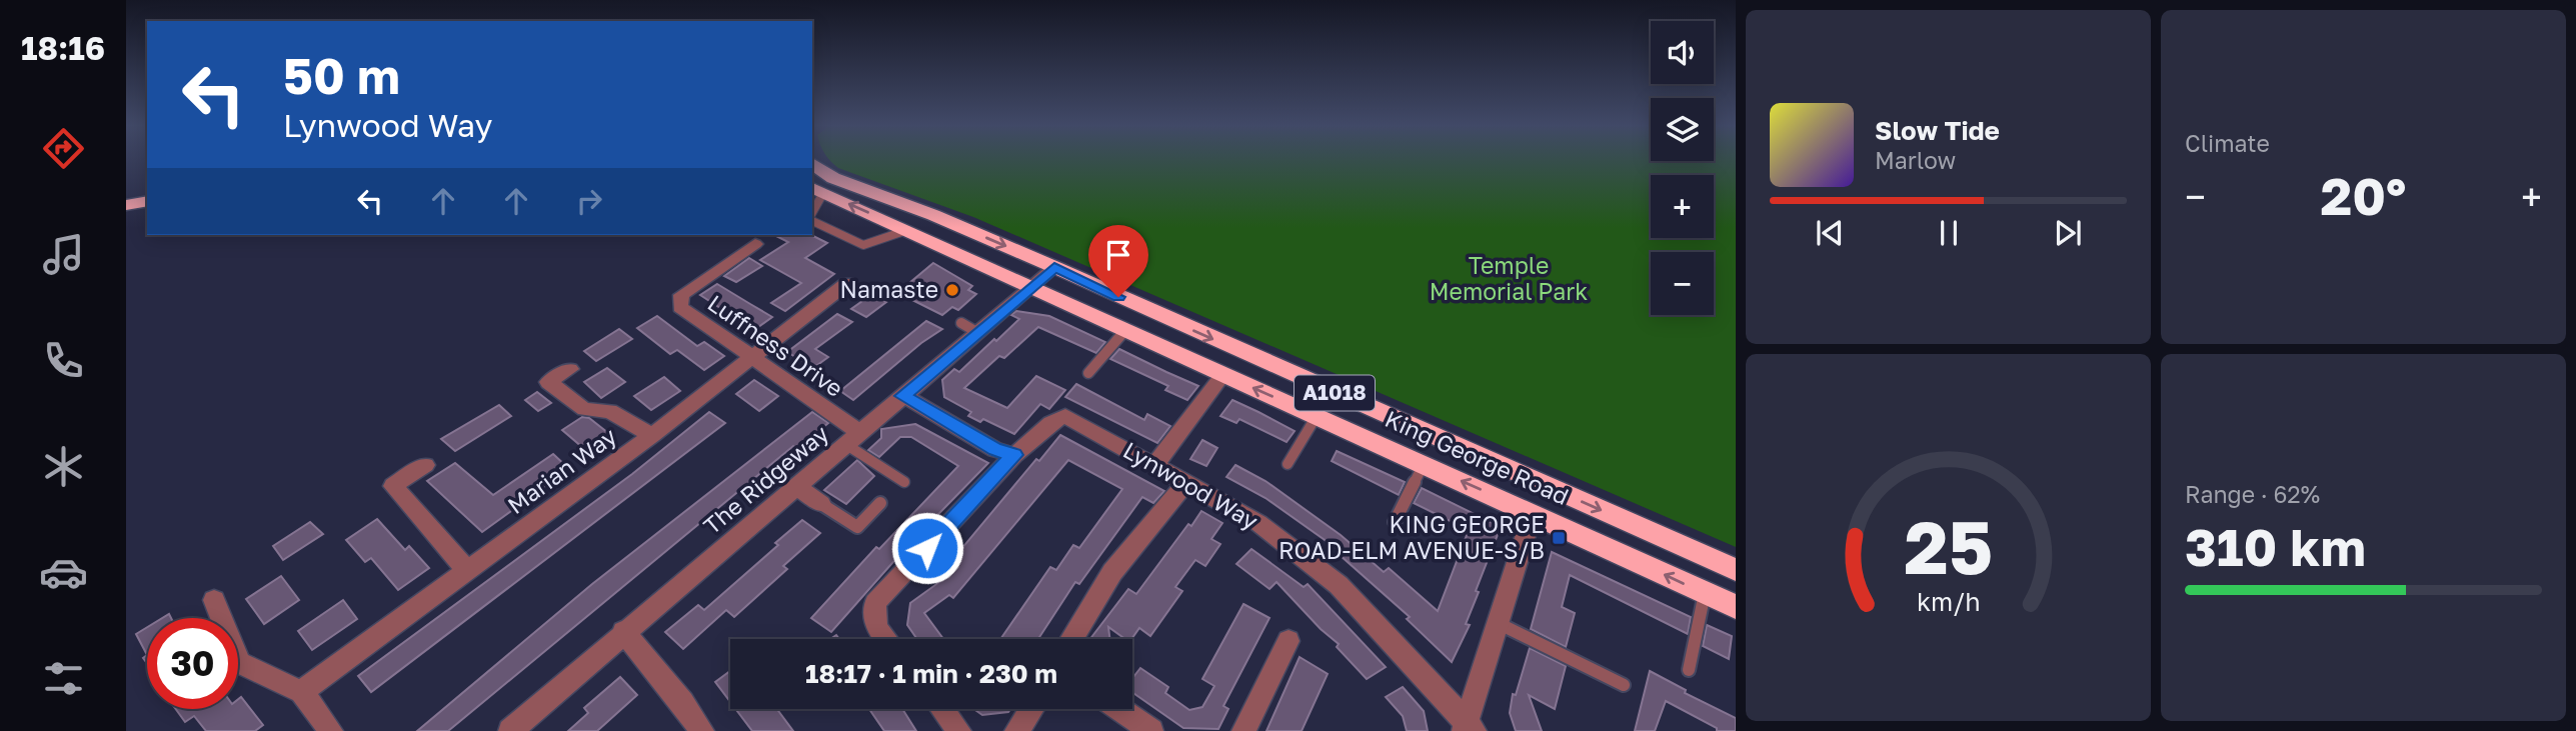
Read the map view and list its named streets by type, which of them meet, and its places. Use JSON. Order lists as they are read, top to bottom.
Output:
{
  "streets": {
    "highway": ["A1018", "King George Road"],
    "street": [
      "Luffness Drive",
      "Marian Way",
      "The Ridgeway",
      "Lynwood Way"
    ]
  },
  "crossings": [
    ["Luffness Drive", "Marian Way"],
    ["Luffness Drive", "The Ridgeway"],
    ["King George Road", "The Ridgeway"]
  ],
  "parks": ["Temple Memorial Park"],
  "places": {
    "other": ["Namaste"],
    "transit": ["KING GEORGE ROAD-ELM AVENUE-S/B"]
  },
  "page": {
    "tabs": "18:16",
    "tile": [
      "Climate",
      ["Range · 62%", "310 km"]
    ],
    "map_buttons": ["+", "−"],
    "turn": ["50 m", "Lynwood Way"],
    "song": ["Slow Tide", "Marlow"],
    "heat": ["−", "20°", "+"],
    "limit": "30",
    "trip": "18:17 · 1 min · 230 m",
    "gauge": ["25", "km/h"]
  }
}
